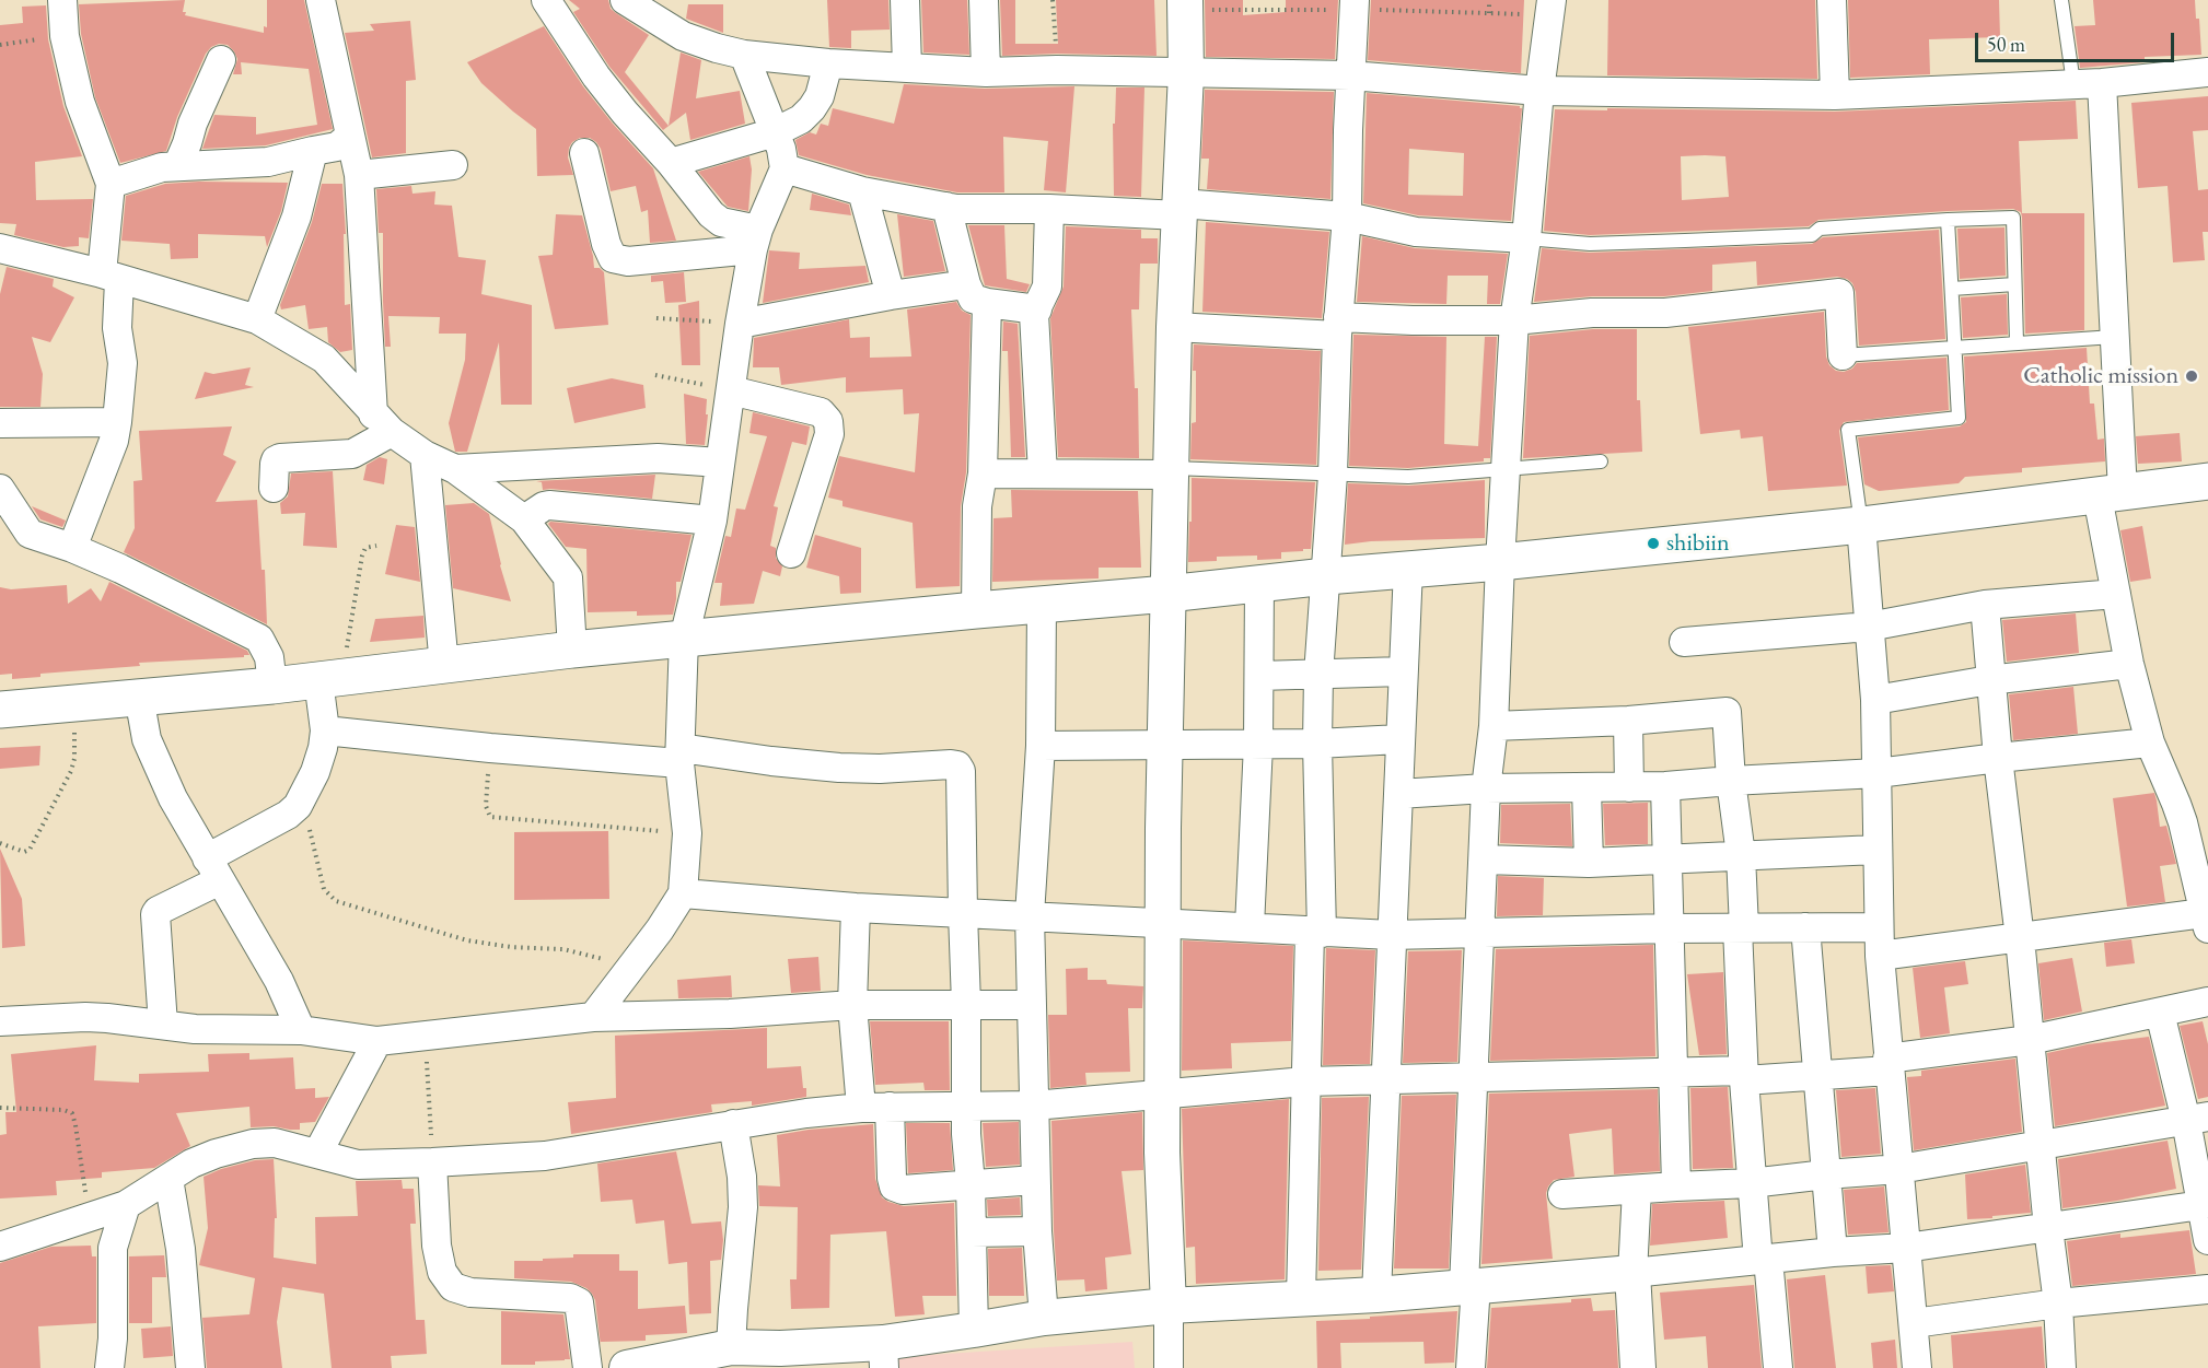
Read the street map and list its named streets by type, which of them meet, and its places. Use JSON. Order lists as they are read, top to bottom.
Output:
{
  "places": ["Catholic mission", "shibiin"],
  "scale_bar": "50 m"
}
